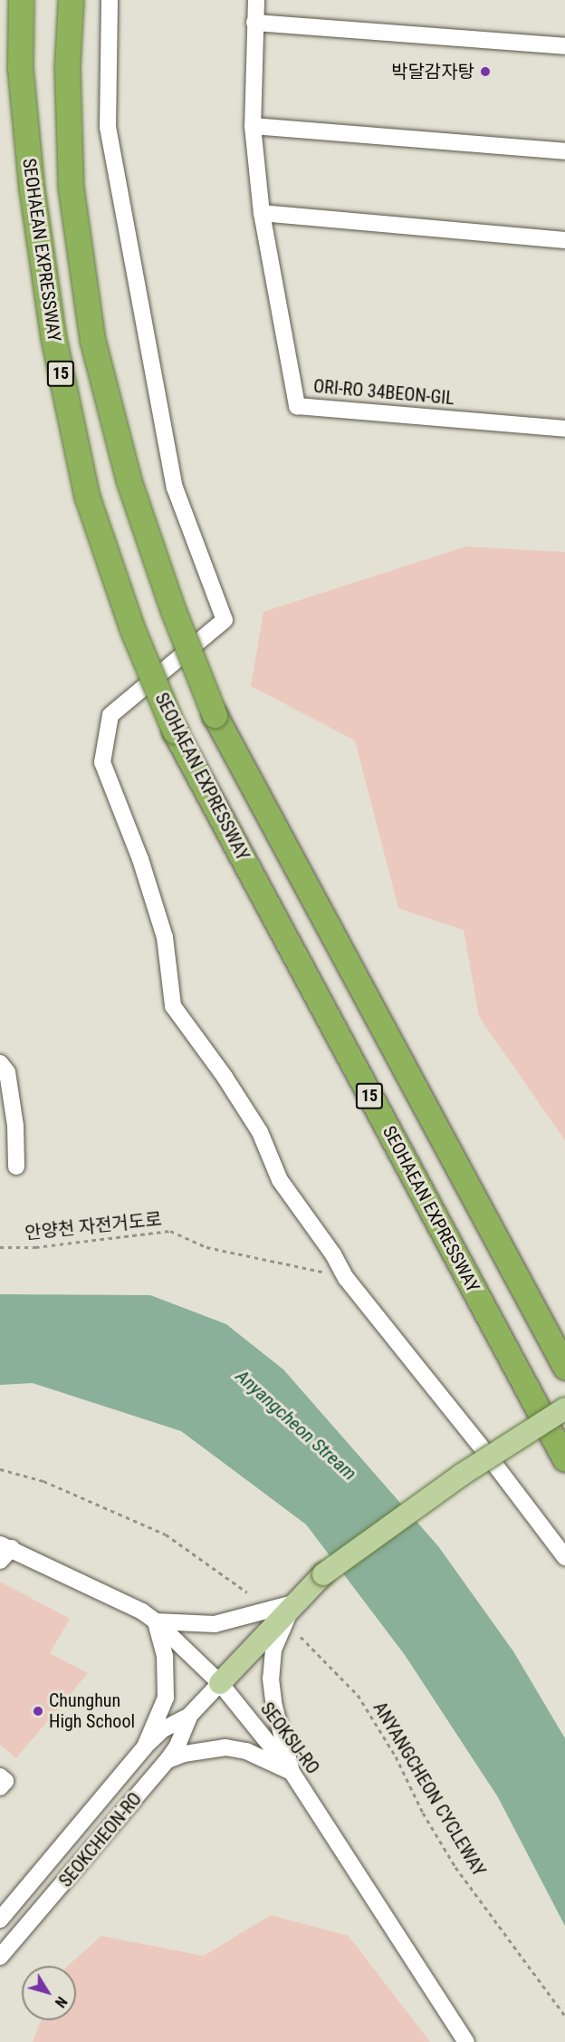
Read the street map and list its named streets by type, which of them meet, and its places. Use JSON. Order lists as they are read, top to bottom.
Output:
{
  "streets": {
    "highway": ["SEOHAEAN EXPRESSWAY", "15"],
    "main road": ["SEOKCHEON-RO"],
    "street": ["ORI-RO 34BEON-GIL", "SEOKSU-RO"],
    "path": ["안양천 자전거도로", "ANYANGCHEON CYCLEWAY"]
  },
  "crossings": [
    ["SEOKSU-RO", "SEOKCHEON-RO"]
  ],
  "water": ["Anyangcheon Stream"],
  "places": ["박달감자탕", "Chunghun High School"],
  "north": "bottom right"
}
